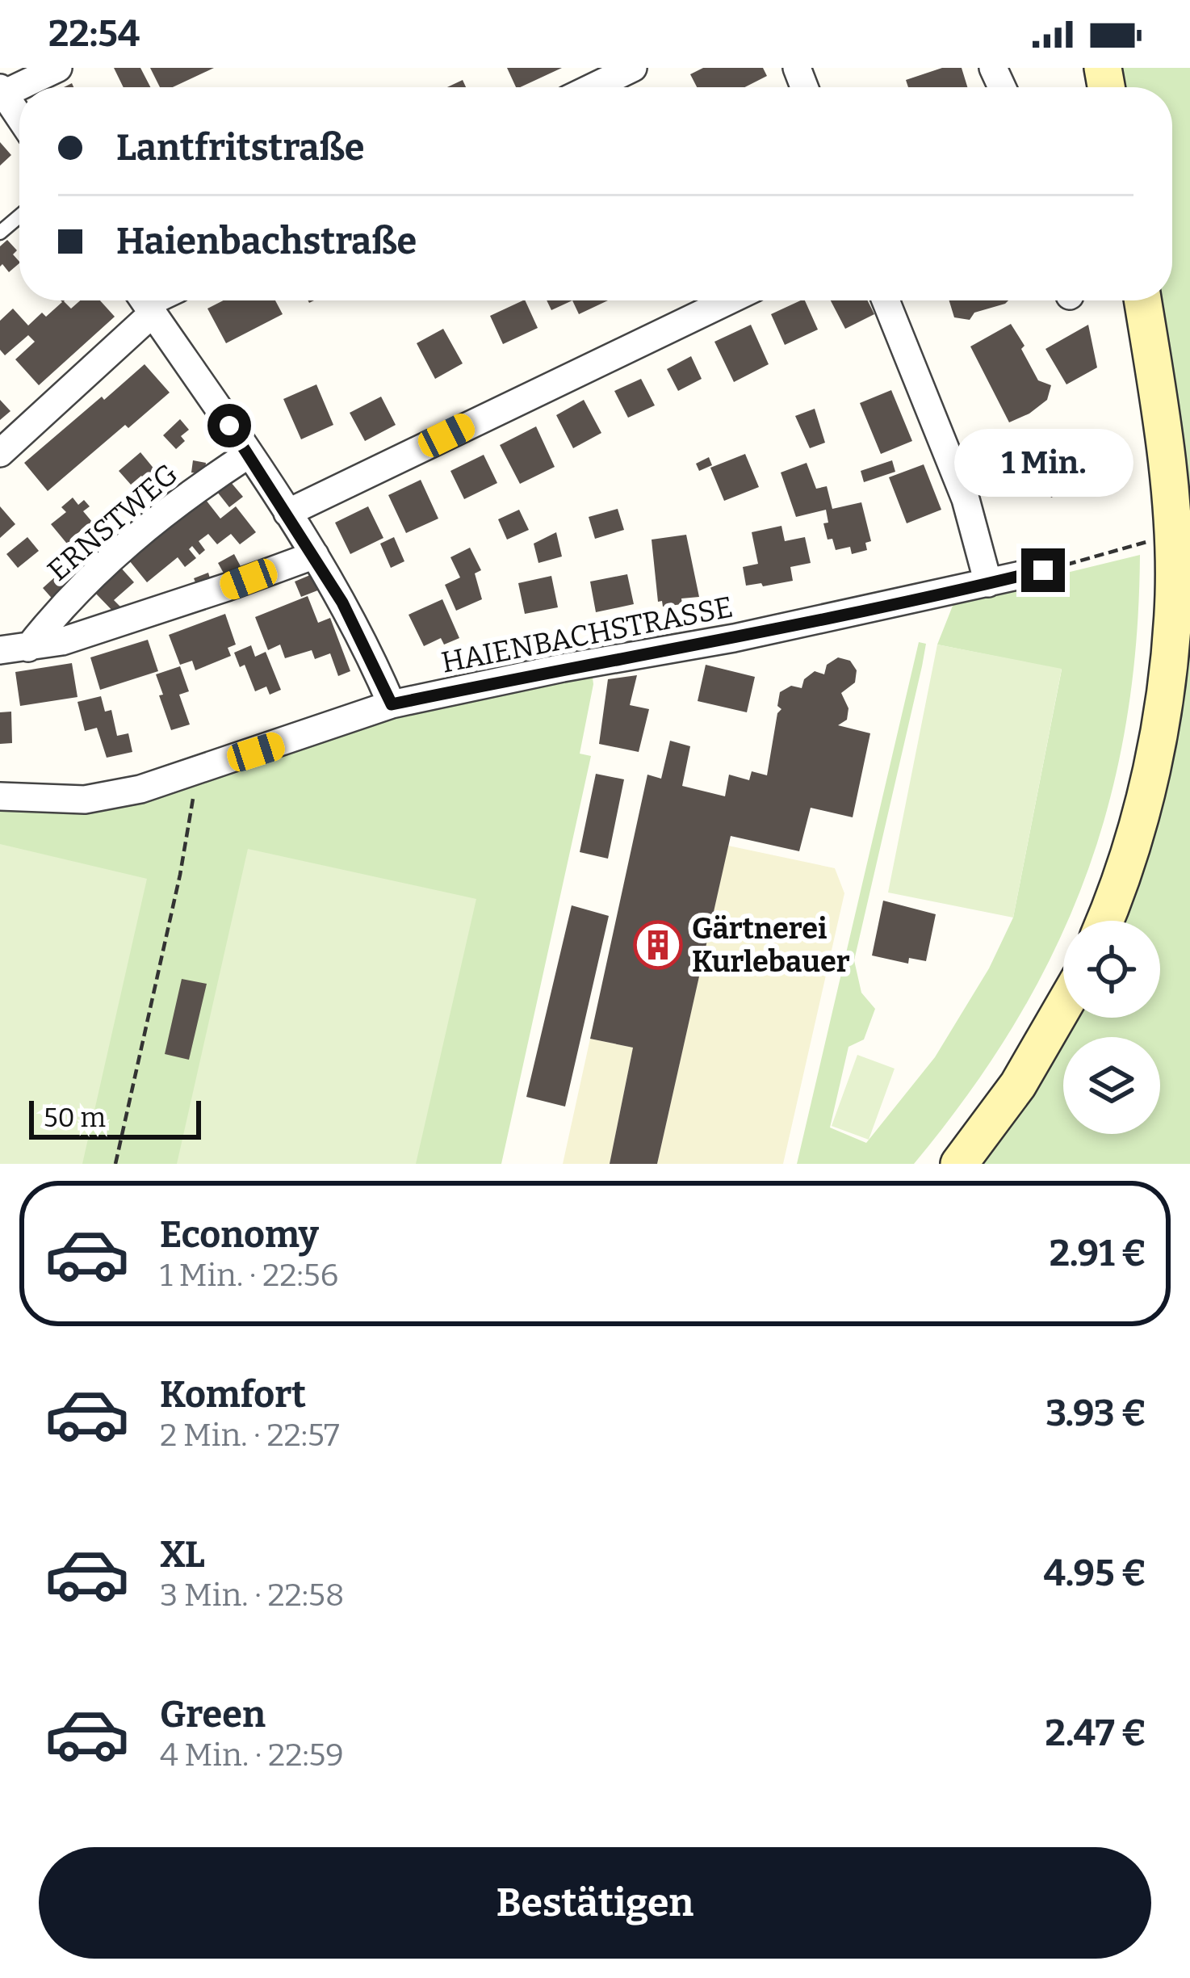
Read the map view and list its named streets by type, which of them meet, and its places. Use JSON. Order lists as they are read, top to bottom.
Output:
{
  "streets": {
    "street": ["ERNSTWEG", "HAIENBACHSTRASSE"]
  },
  "places": {
    "building": ["Gärtnerei Kurlebauer"]
  },
  "scale_bar": "50 m",
  "page": {
    "status": "22:54",
    "banner": ["Lantfritstraße", "Haienbachstraße"],
    "bubble": "1 Min.",
    "scale": "50 m",
    "list": [
      {
        "name": "Economy",
        "note": "1 Min. · 22:56",
        "value": "2.91 €"
      },
      {
        "name": "Komfort",
        "note": "2 Min. · 22:57",
        "value": "3.93 €"
      },
      {
        "name": "XL",
        "note": "3 Min. · 22:58",
        "value": "4.95 €"
      },
      {
        "name": "Green",
        "note": "4 Min. · 22:59",
        "value": "2.47 €"
      }
    ],
    "buttons": "Bestätigen"
  }
}
